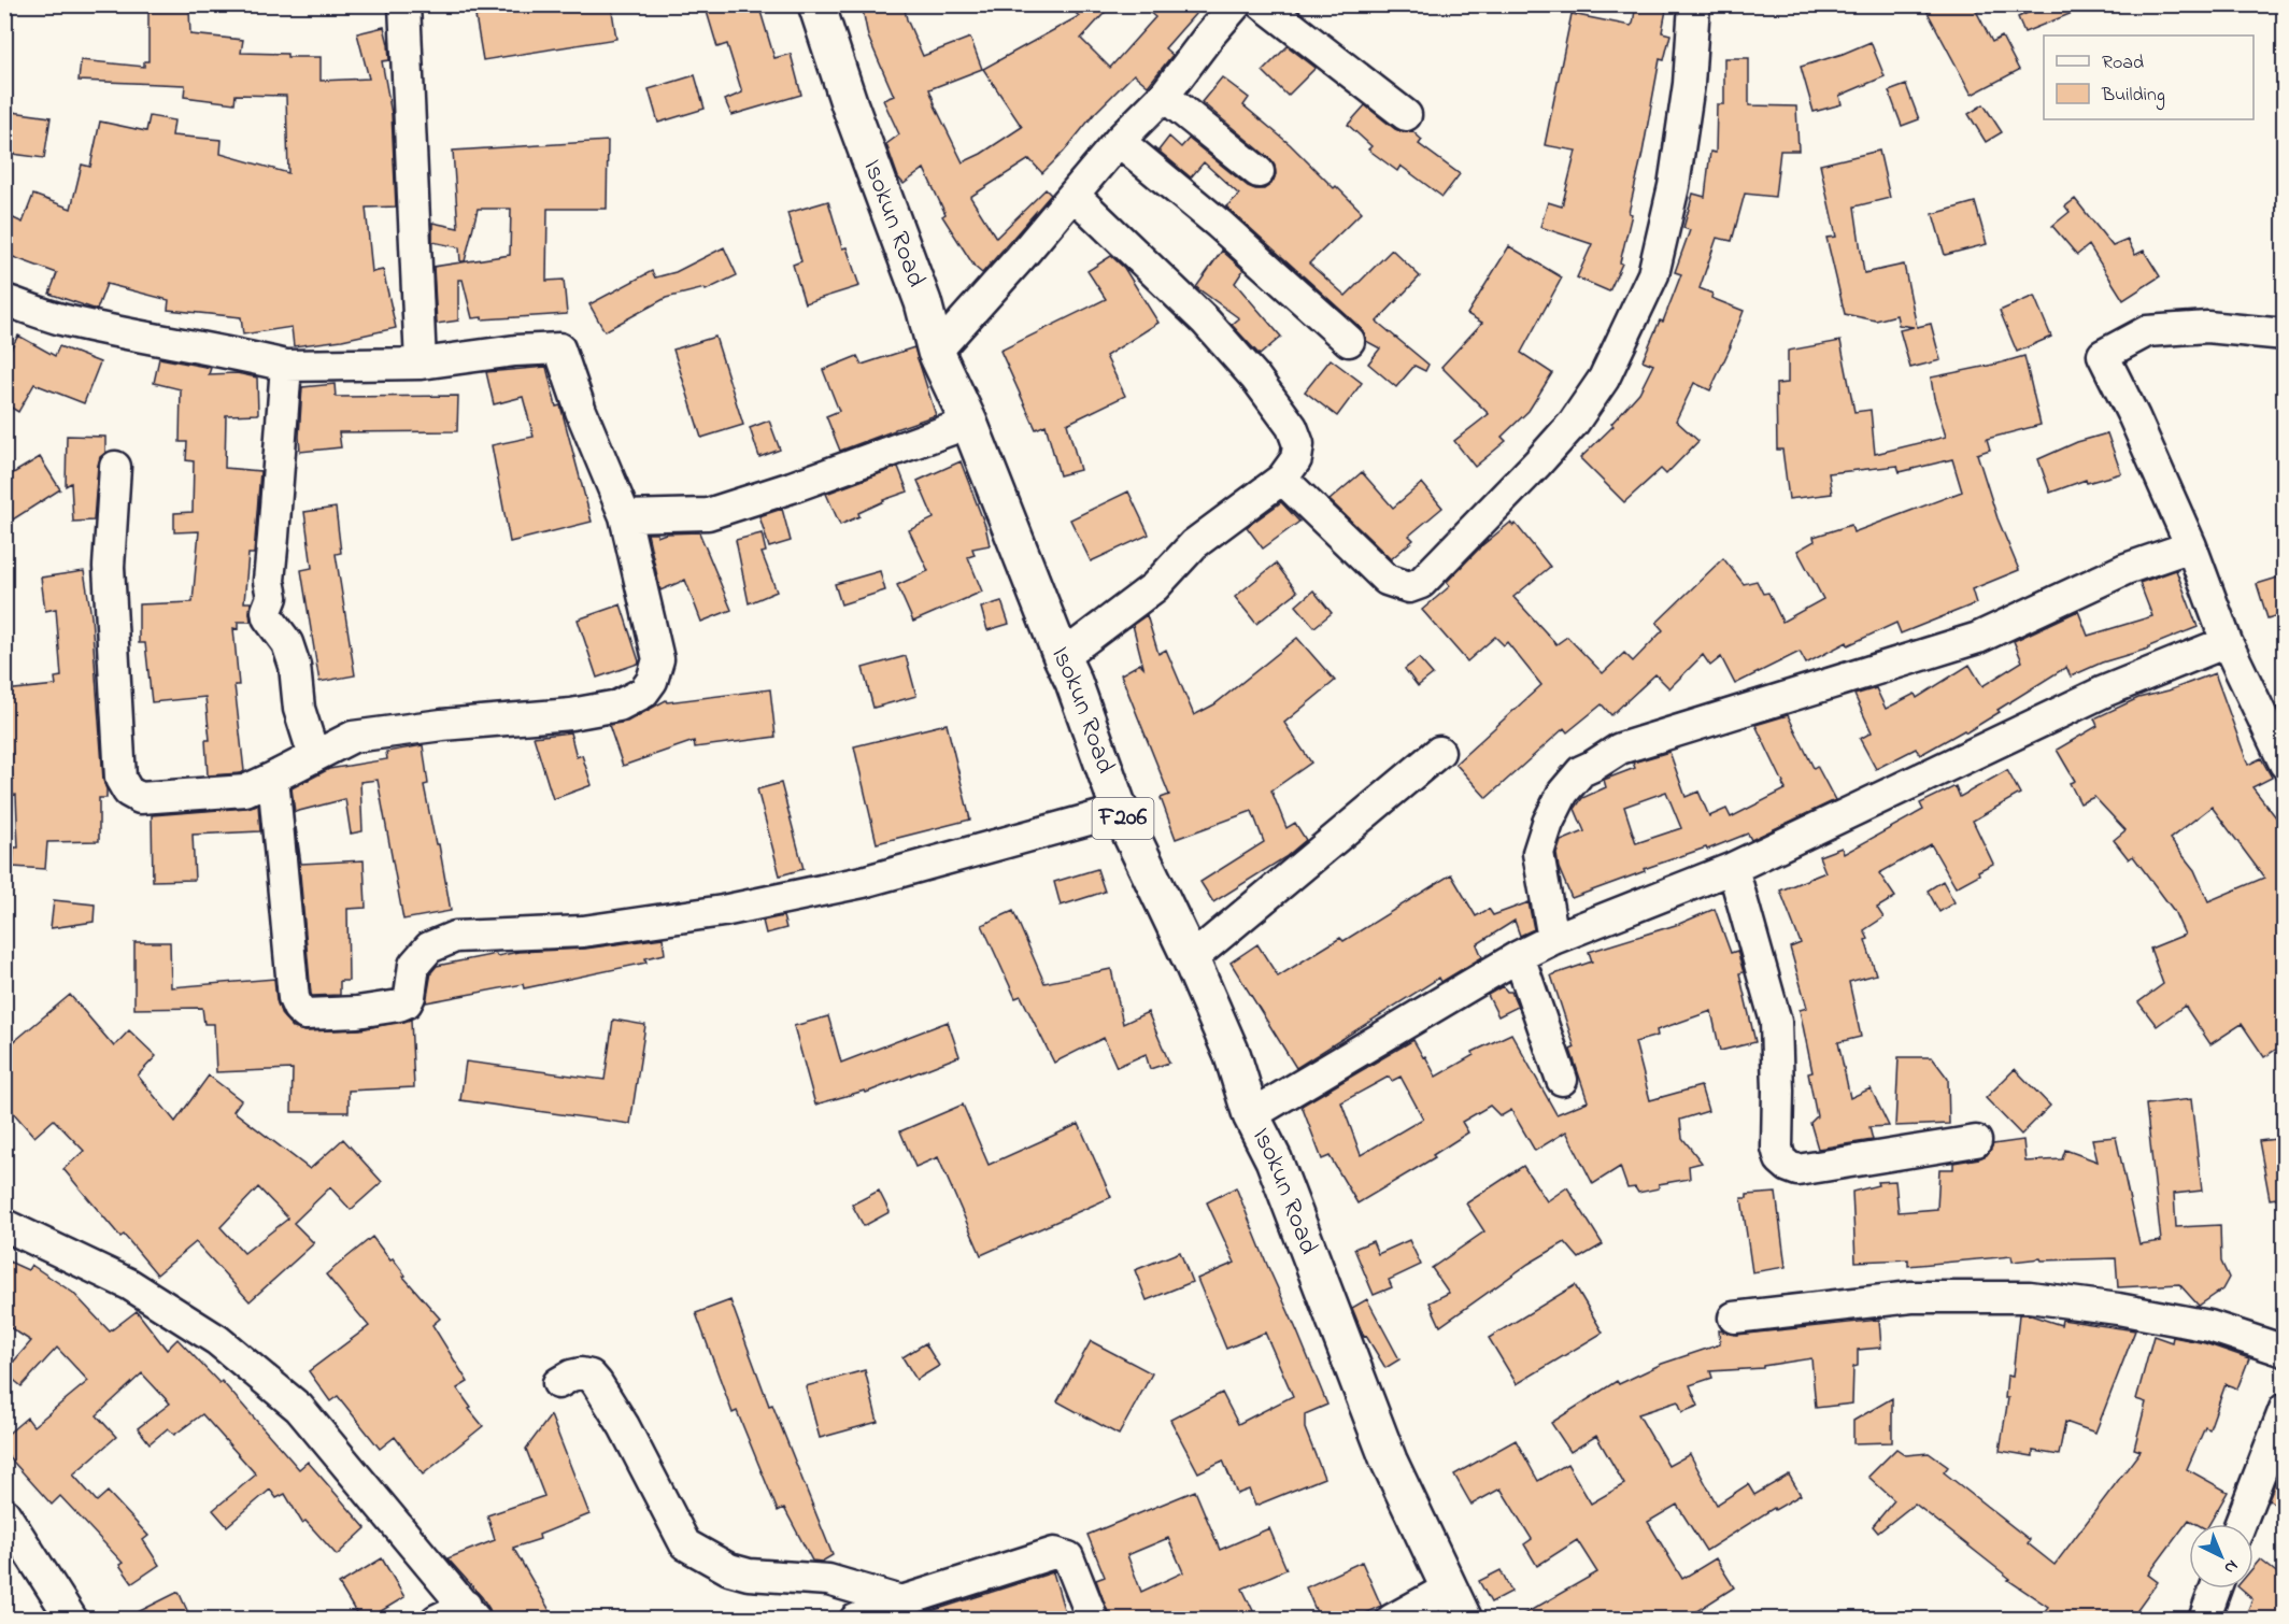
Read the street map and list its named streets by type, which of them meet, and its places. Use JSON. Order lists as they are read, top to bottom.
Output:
{
  "streets": {
    "main road": ["Isokun Road", "F206"]
  },
  "legend": ["Road", "Building"],
  "north": "bottom right"
}
